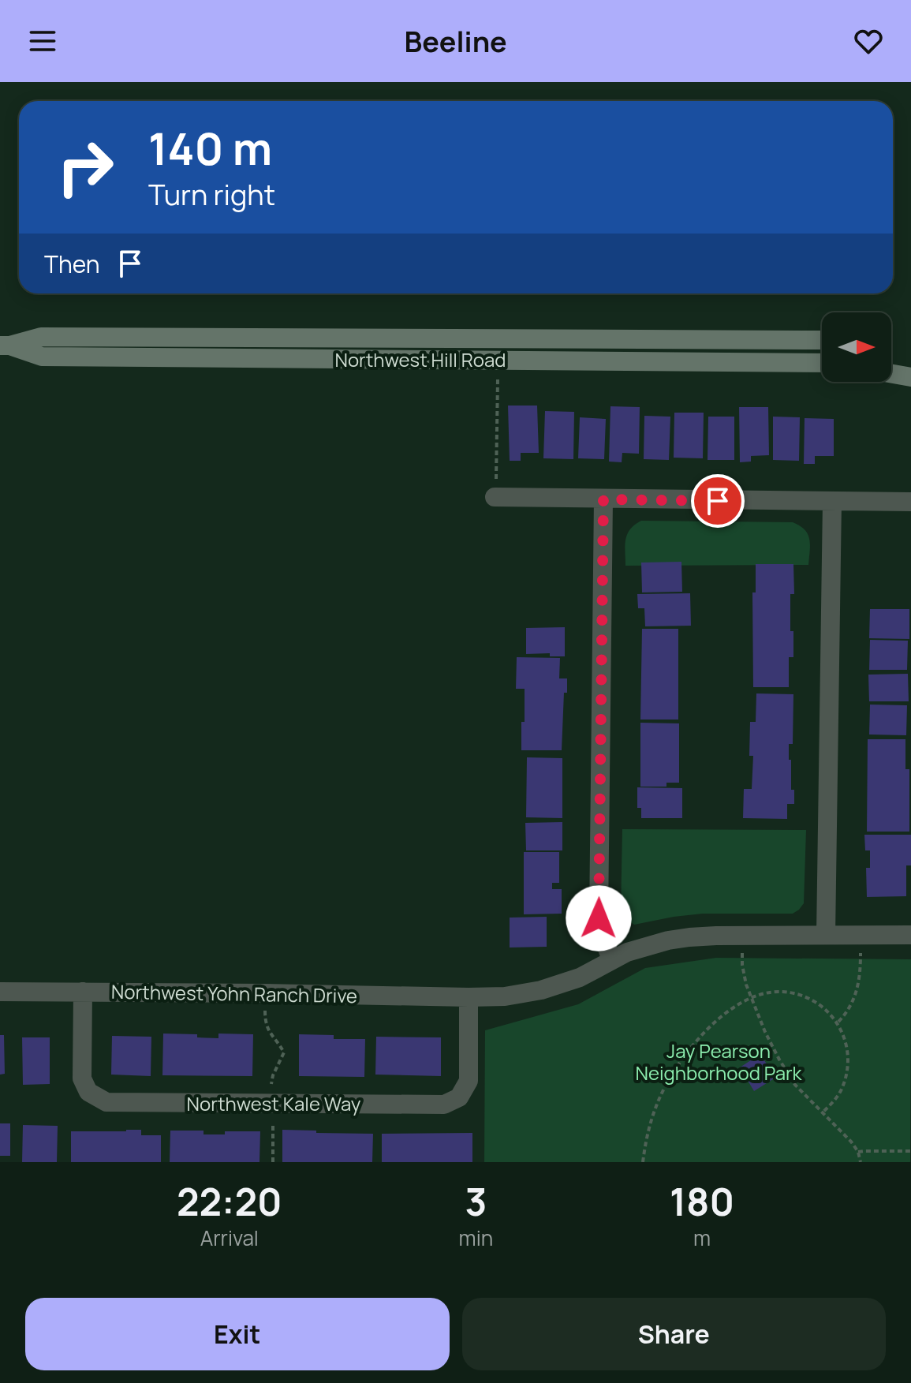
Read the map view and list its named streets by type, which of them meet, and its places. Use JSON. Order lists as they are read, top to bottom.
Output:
{
  "streets": {
    "main road": ["Northwest Hill Road"],
    "street": ["Northwest Yohn Ranch Drive", "Northwest Kale Way"]
  },
  "crossings": [
    ["Northwest Yohn Ranch Drive", "Northwest Kale Way"]
  ],
  "parks": ["Jay Pearson Neighborhood Park"],
  "north": "right",
  "page": {
    "header": "Beeline",
    "turn": ["140 m", "Turn right"],
    "then": "Then",
    "eta": [
      "22:20",
      "Arrival",
      "3",
      "min",
      "180",
      "m"
    ],
    "buttons": ["Exit", "Share"]
  }
}
